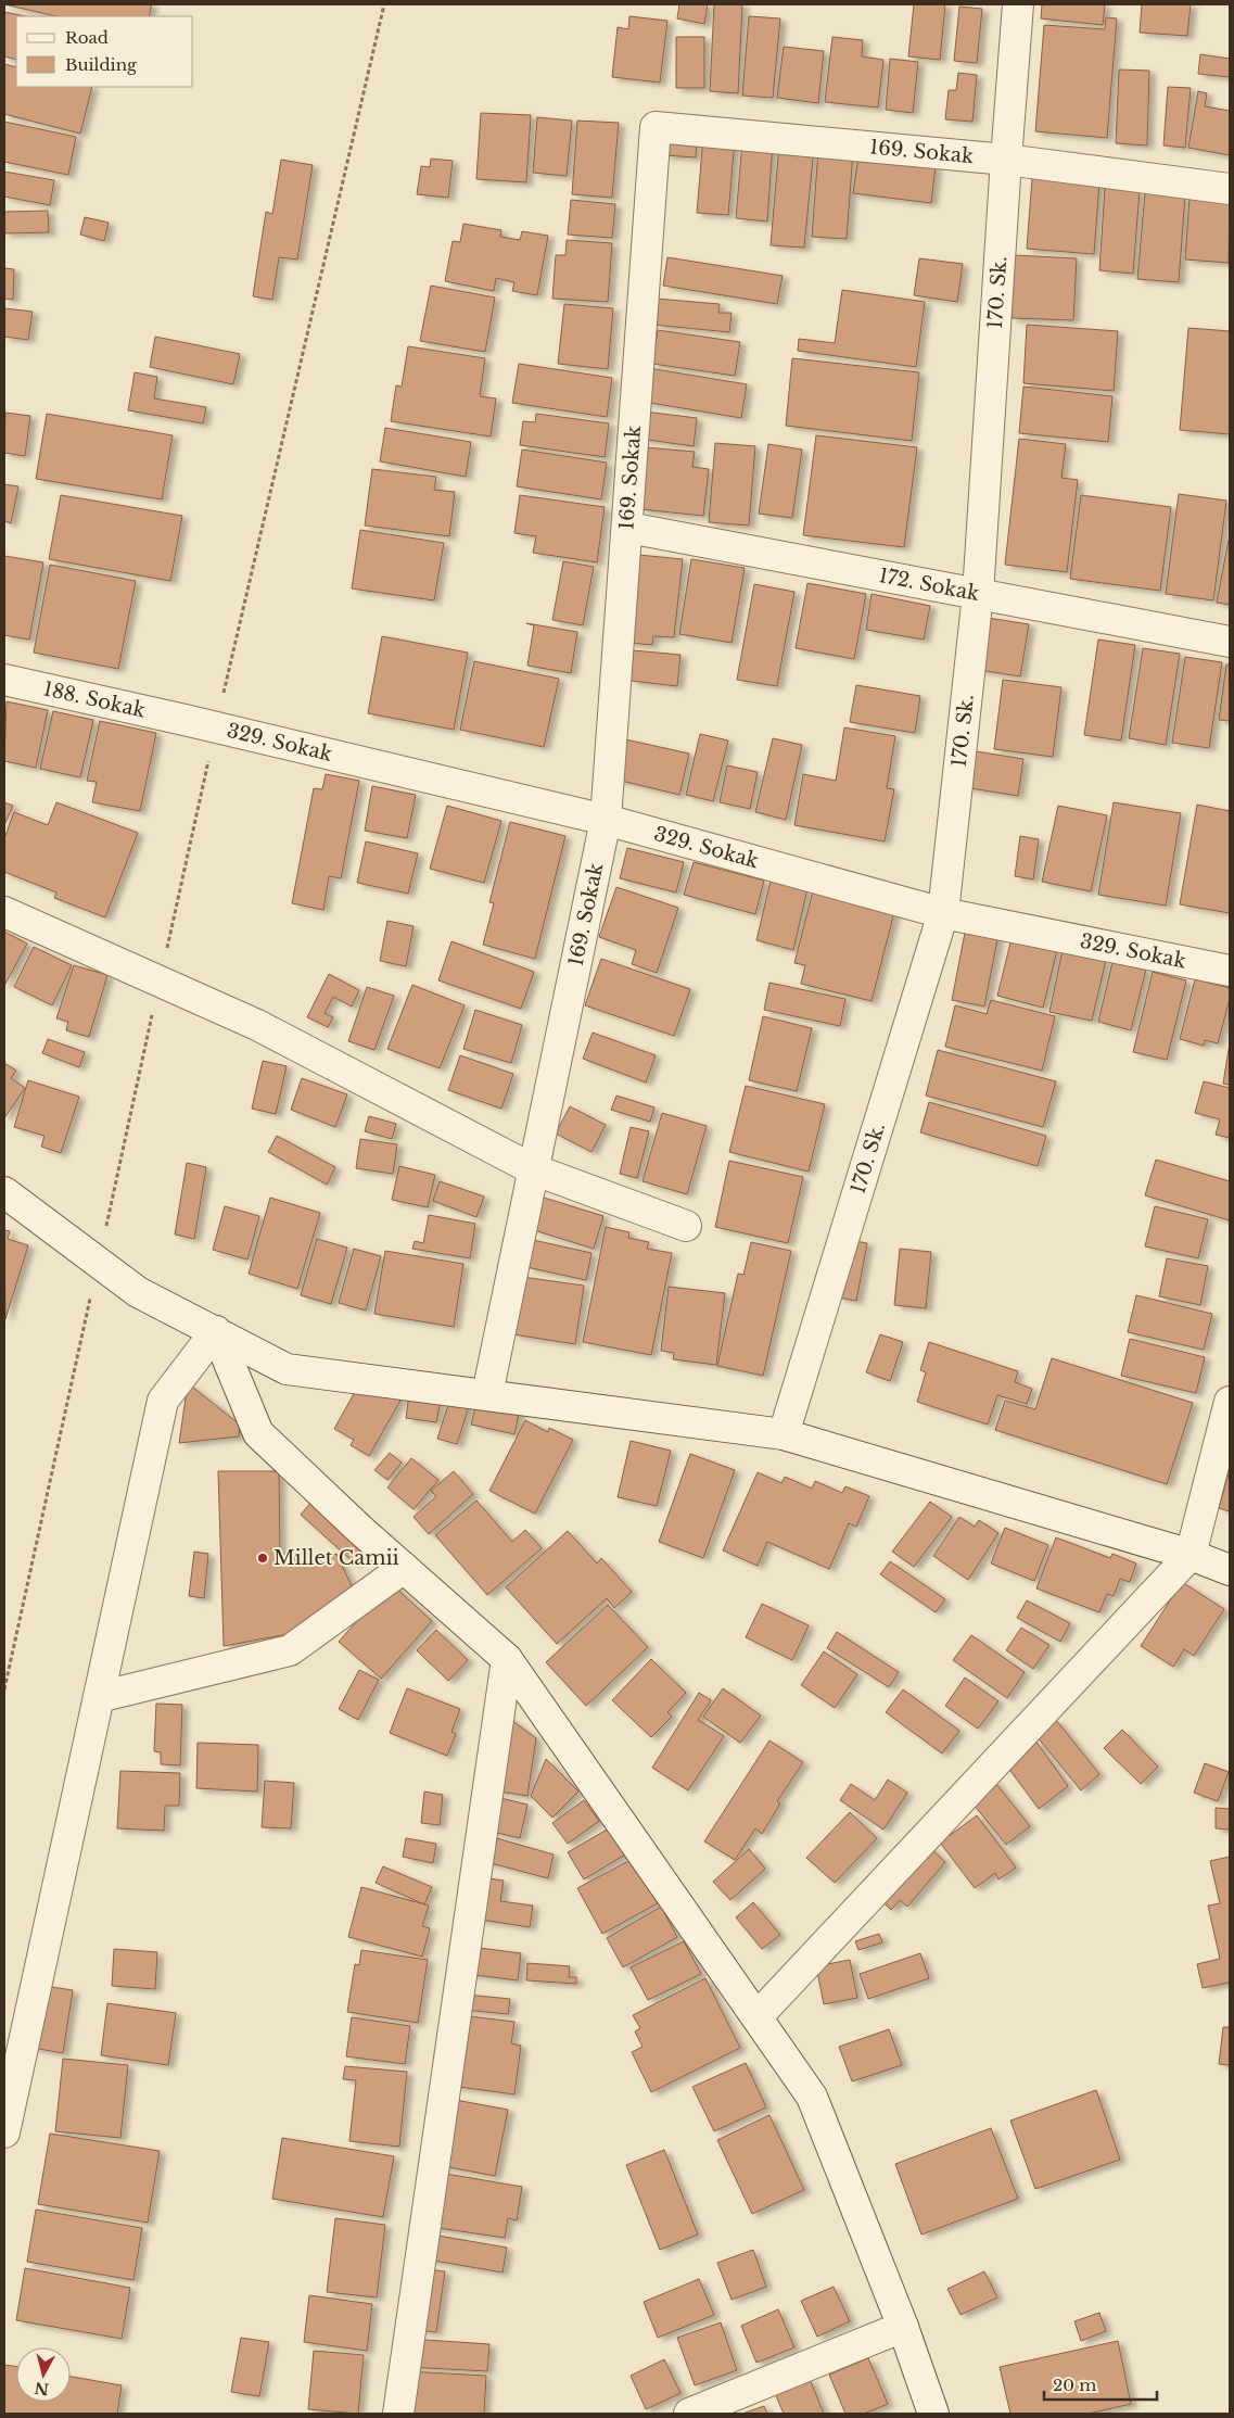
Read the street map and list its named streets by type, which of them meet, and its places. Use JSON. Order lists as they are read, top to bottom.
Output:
{
  "streets": {
    "street": [
      "169. Sokak",
      "170. Sk.",
      "172. Sokak",
      "188. Sokak",
      "329. Sokak"
    ]
  },
  "crossings": [
    ["169. Sokak", "170. Sk."],
    ["169. Sokak", "172. Sokak"],
    ["169. Sokak", "329. Sokak"],
    ["170. Sk.", "172. Sokak"],
    ["170. Sk.", "329. Sokak"],
    ["188. Sokak", "329. Sokak"]
  ],
  "places": ["Millet Camii"],
  "legend": ["Road", "Building"],
  "scale_bar": "20 m",
  "north": "bottom"
}
